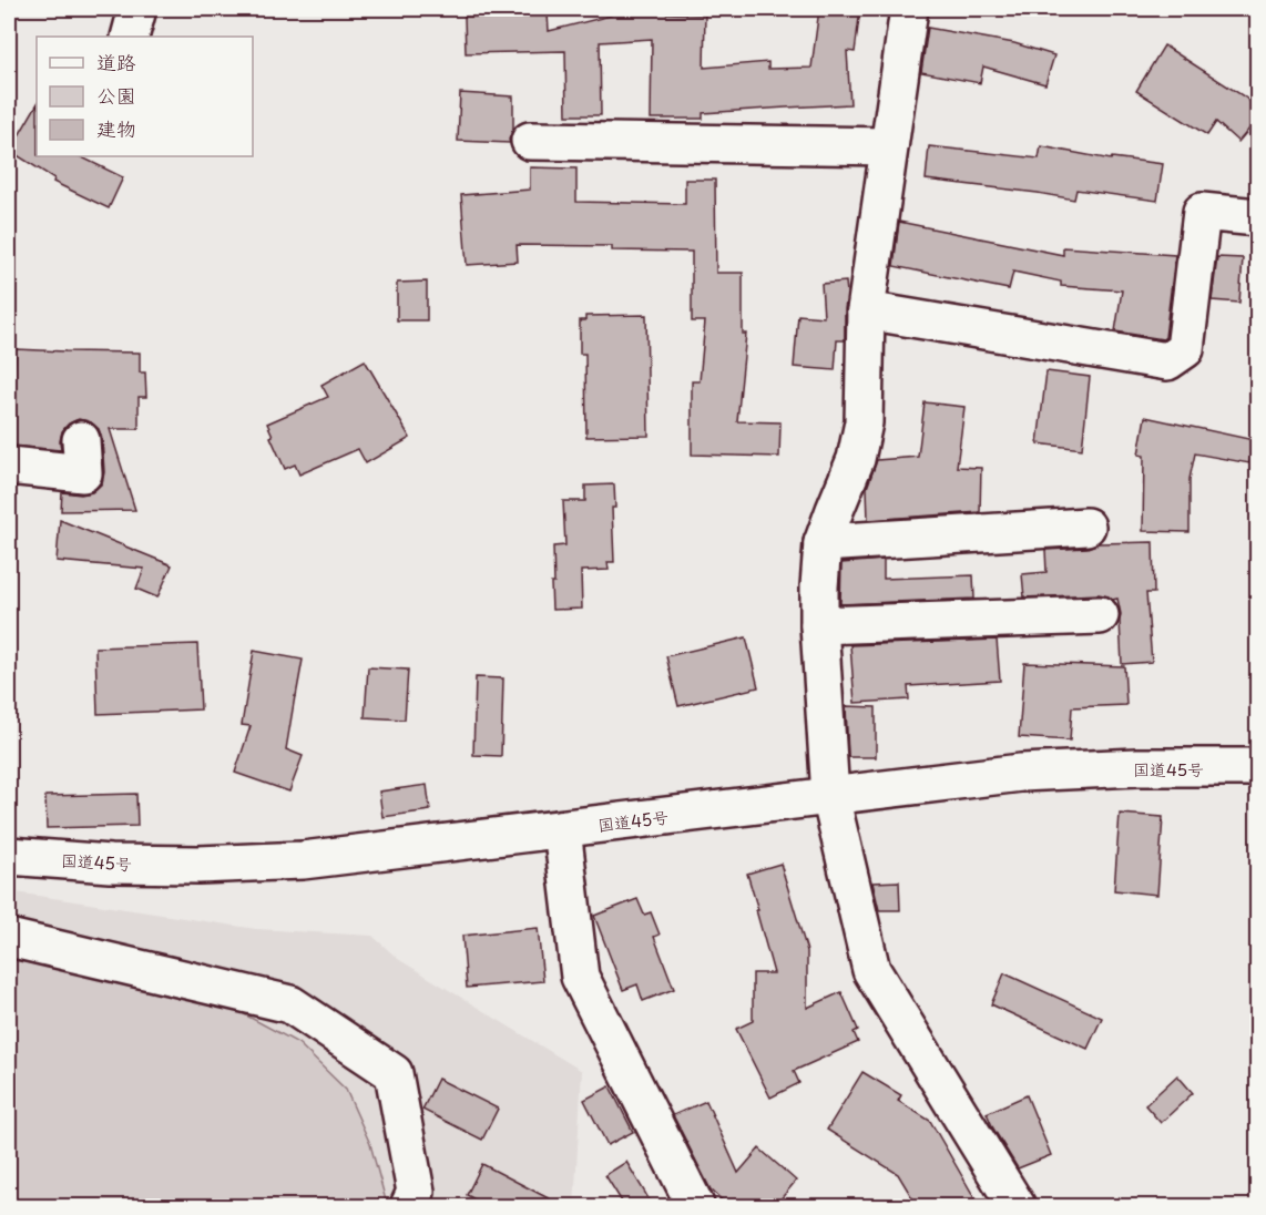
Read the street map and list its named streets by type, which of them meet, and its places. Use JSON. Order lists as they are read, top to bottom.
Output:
{
  "streets": {
    "main road": ["国道45号"]
  },
  "legend": ["道路", "公園", "建物"]
}
